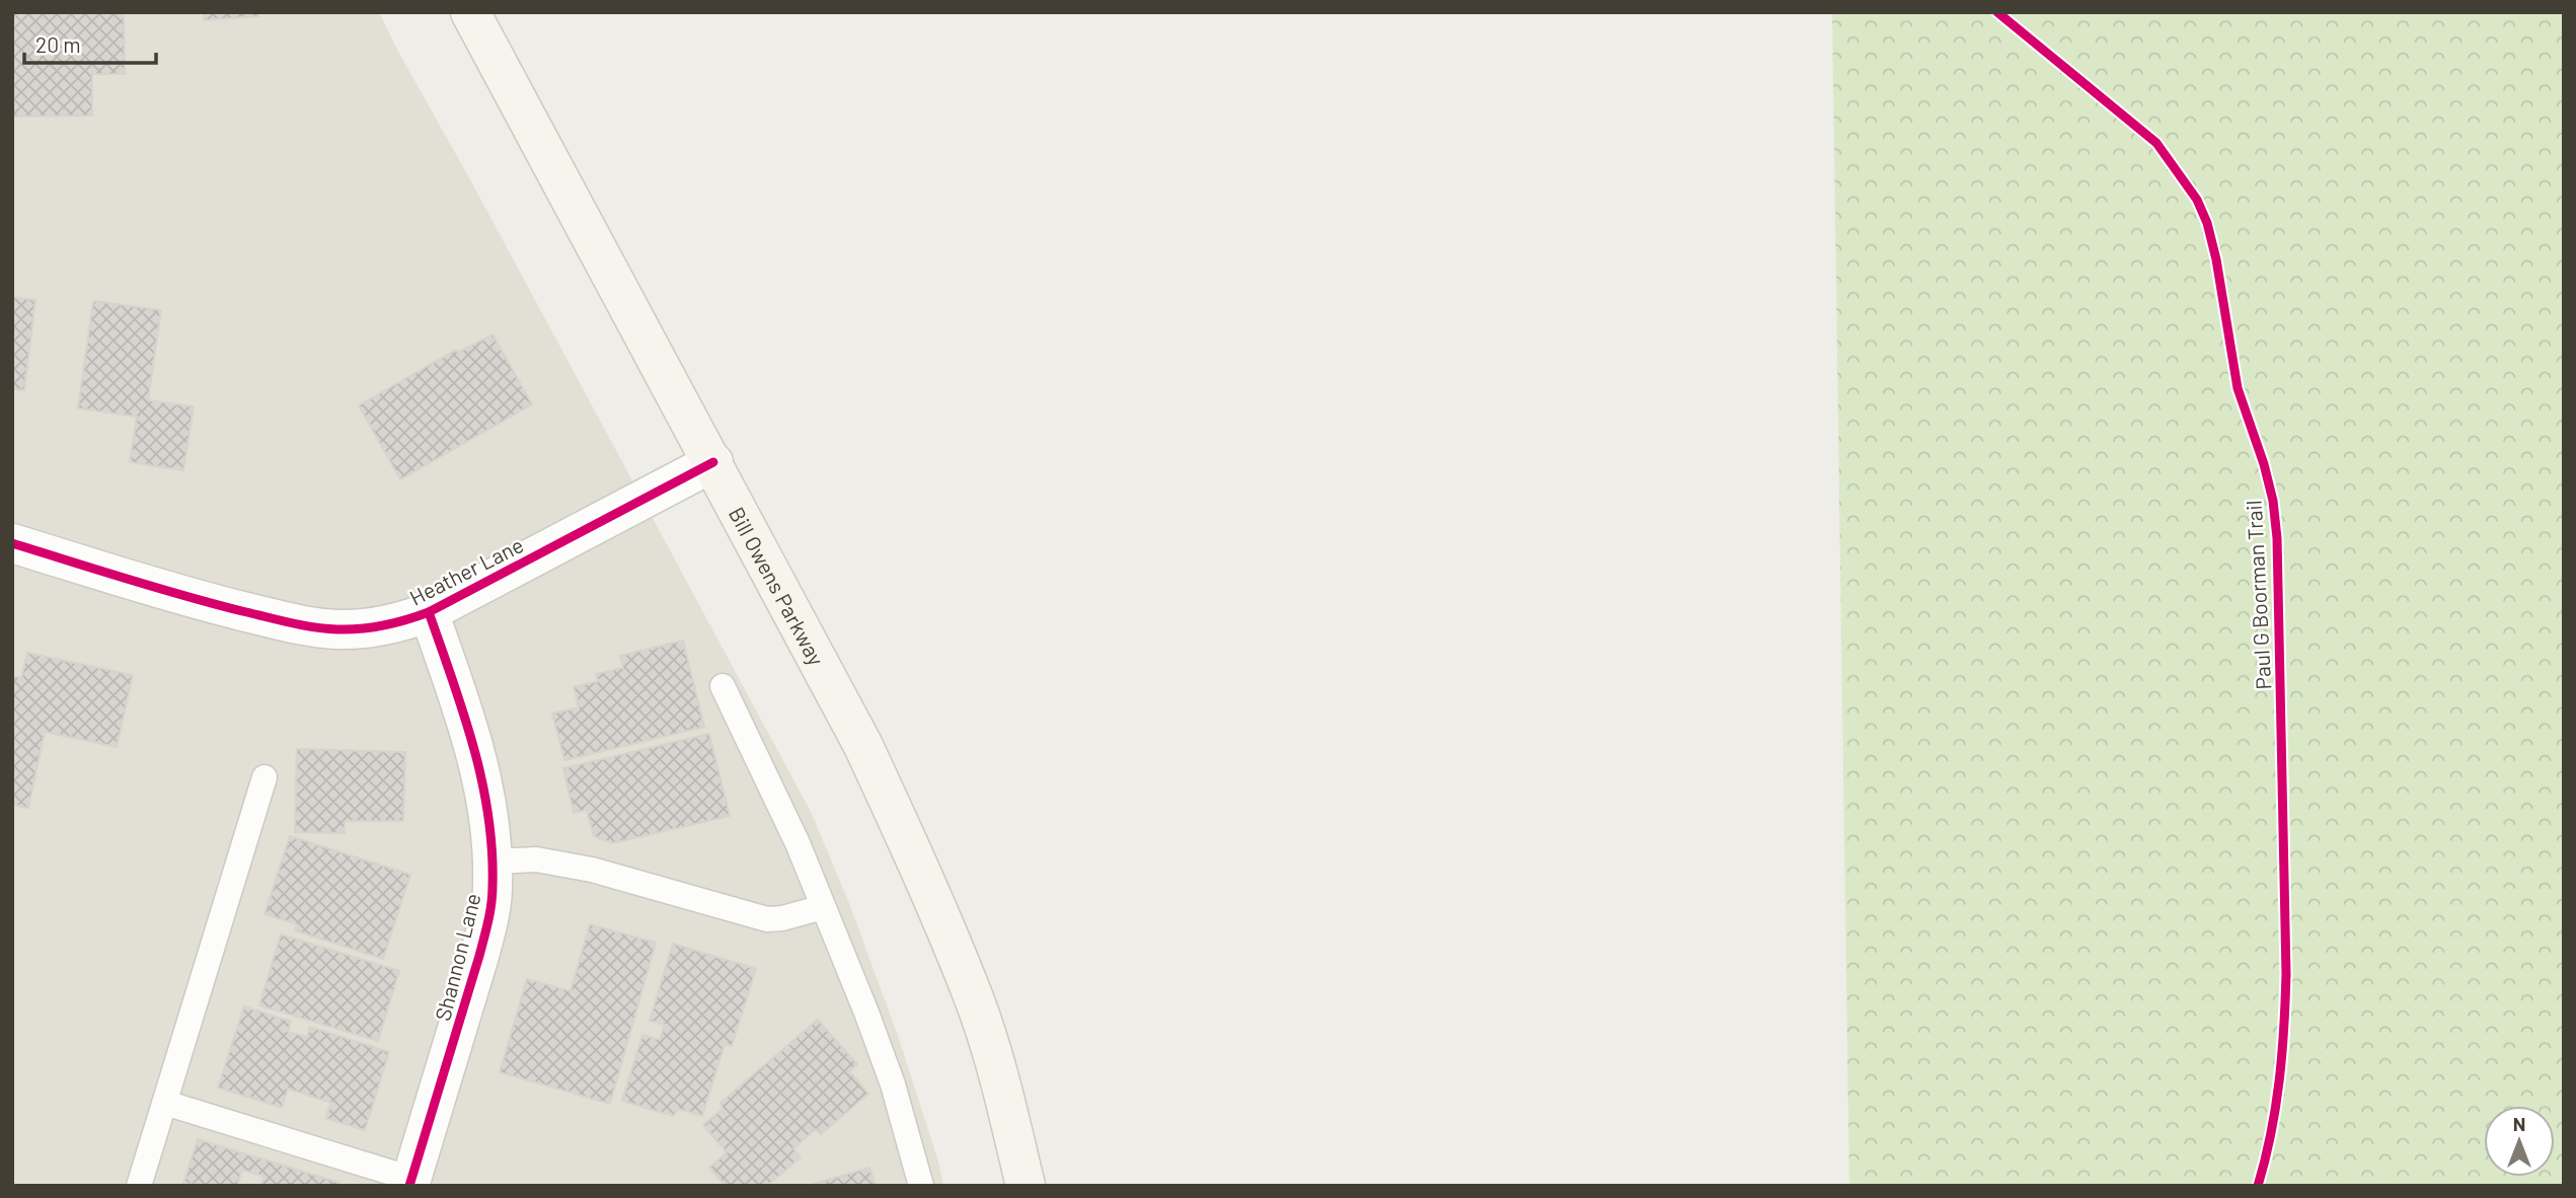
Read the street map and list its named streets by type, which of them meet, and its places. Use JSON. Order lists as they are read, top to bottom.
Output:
{
  "streets": {
    "main road": ["Bill Owens Parkway"],
    "street": ["Heather Lane", "Shannon Lane"],
    "cycle path": ["Paul G Boorman Trail"]
  },
  "crossings": [
    ["Heather Lane", "Bill Owens Parkway"],
    ["Heather Lane", "Shannon Lane"]
  ],
  "scale_bar": "20 m",
  "north": "top"
}
